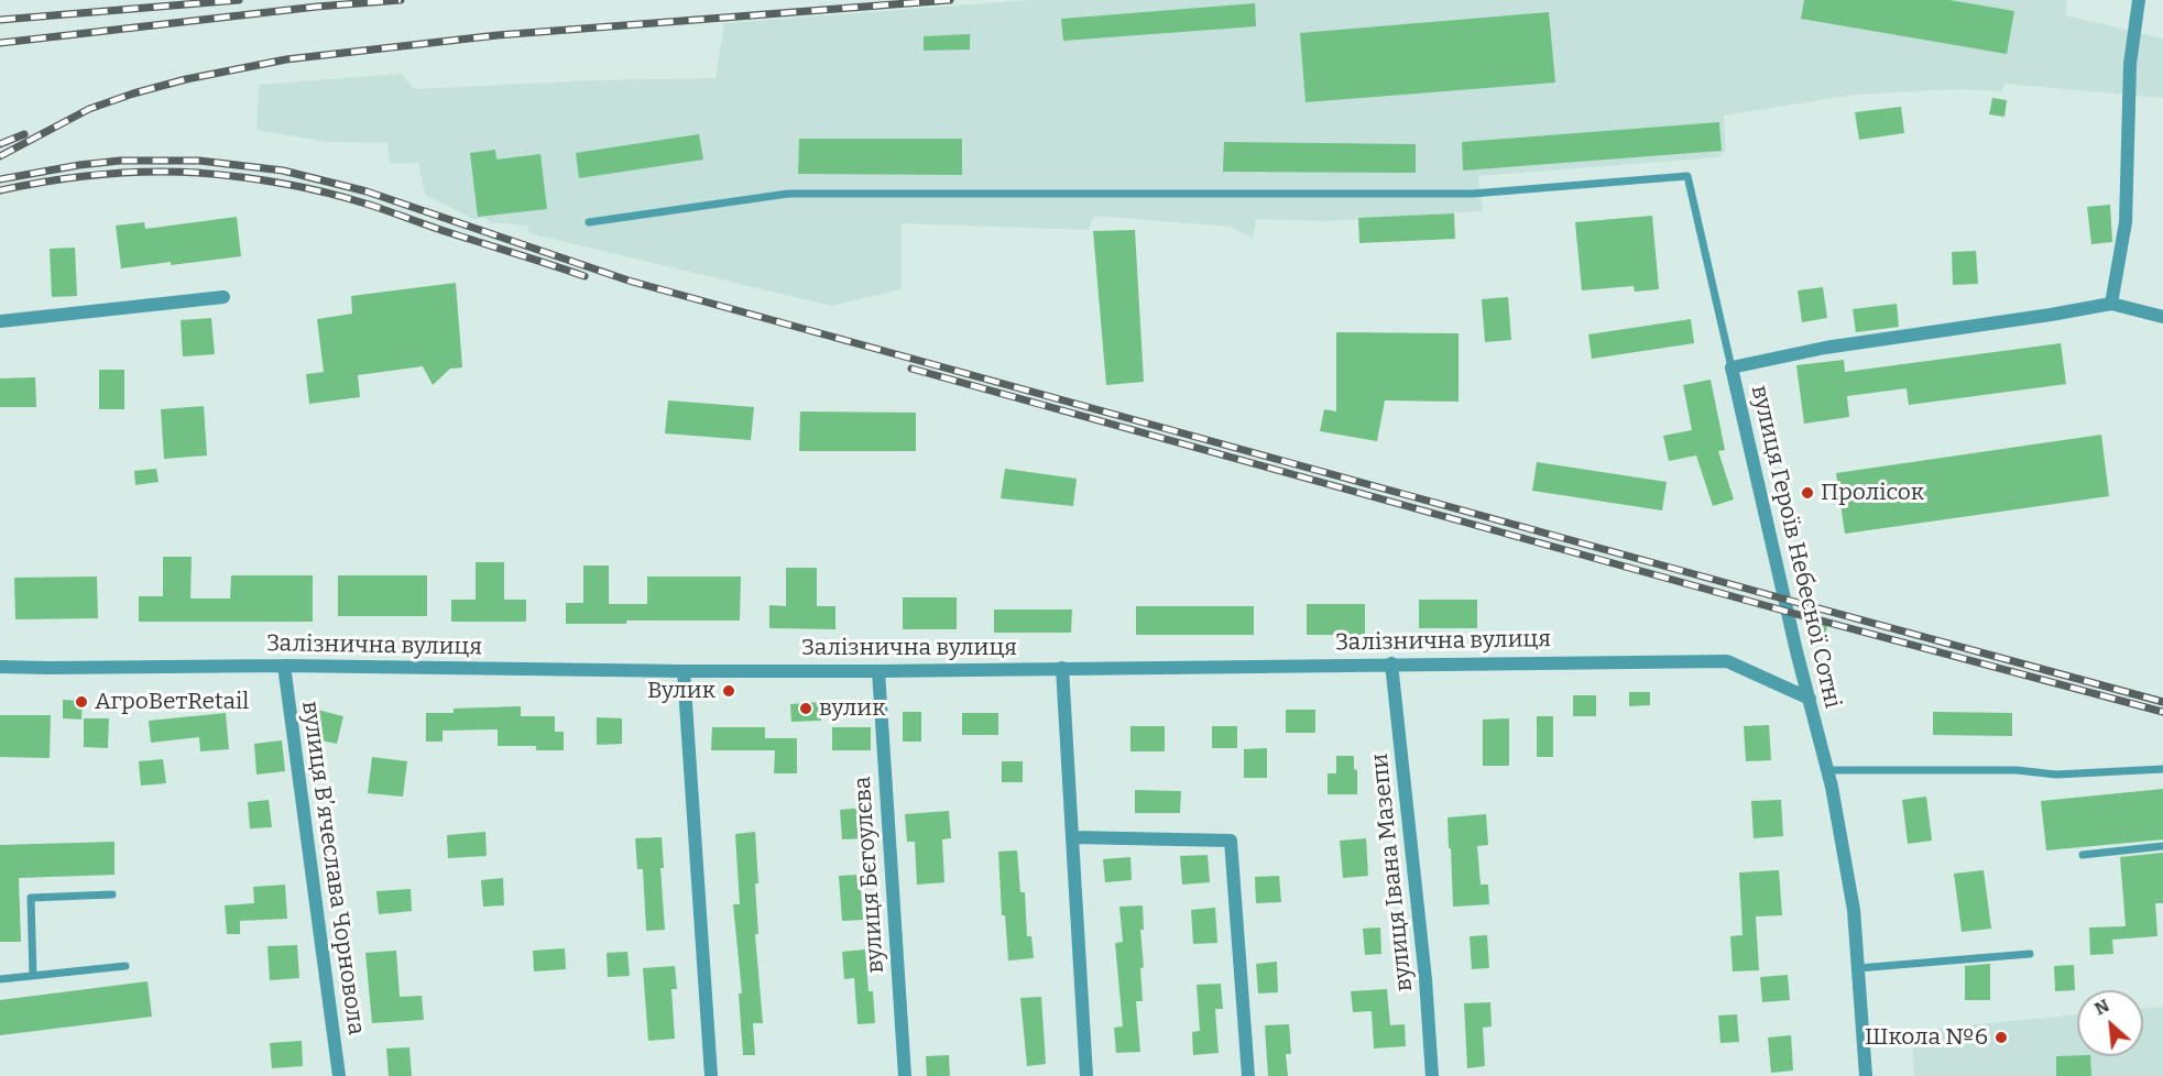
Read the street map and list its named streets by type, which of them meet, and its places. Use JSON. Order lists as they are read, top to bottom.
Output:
{
  "streets": {
    "street": [
      "вулиця Героїв Небесної Сотні",
      "Залізнична вулиця",
      "вулиця Вʼячеслава Чорновола",
      "вулиця Івана Мазепи",
      "вулиця Бєгоулєва"
    ]
  },
  "crossings": [
    ["вулиця Героїв Небесної Сотні", "Залізнична вулиця"],
    ["Залізнична вулиця", "вулиця Вʼячеслава Чорновола"],
    ["Залізнична вулиця", "вулиця Івана Мазепи"],
    ["Залізнична вулиця", "вулиця Бєгоулєва"]
  ],
  "places": [
    "Пролісок",
    "Вулик",
    "АгроВетRetail",
    "вулик",
    "Школа №6"
  ],
  "north": "top left"
}
